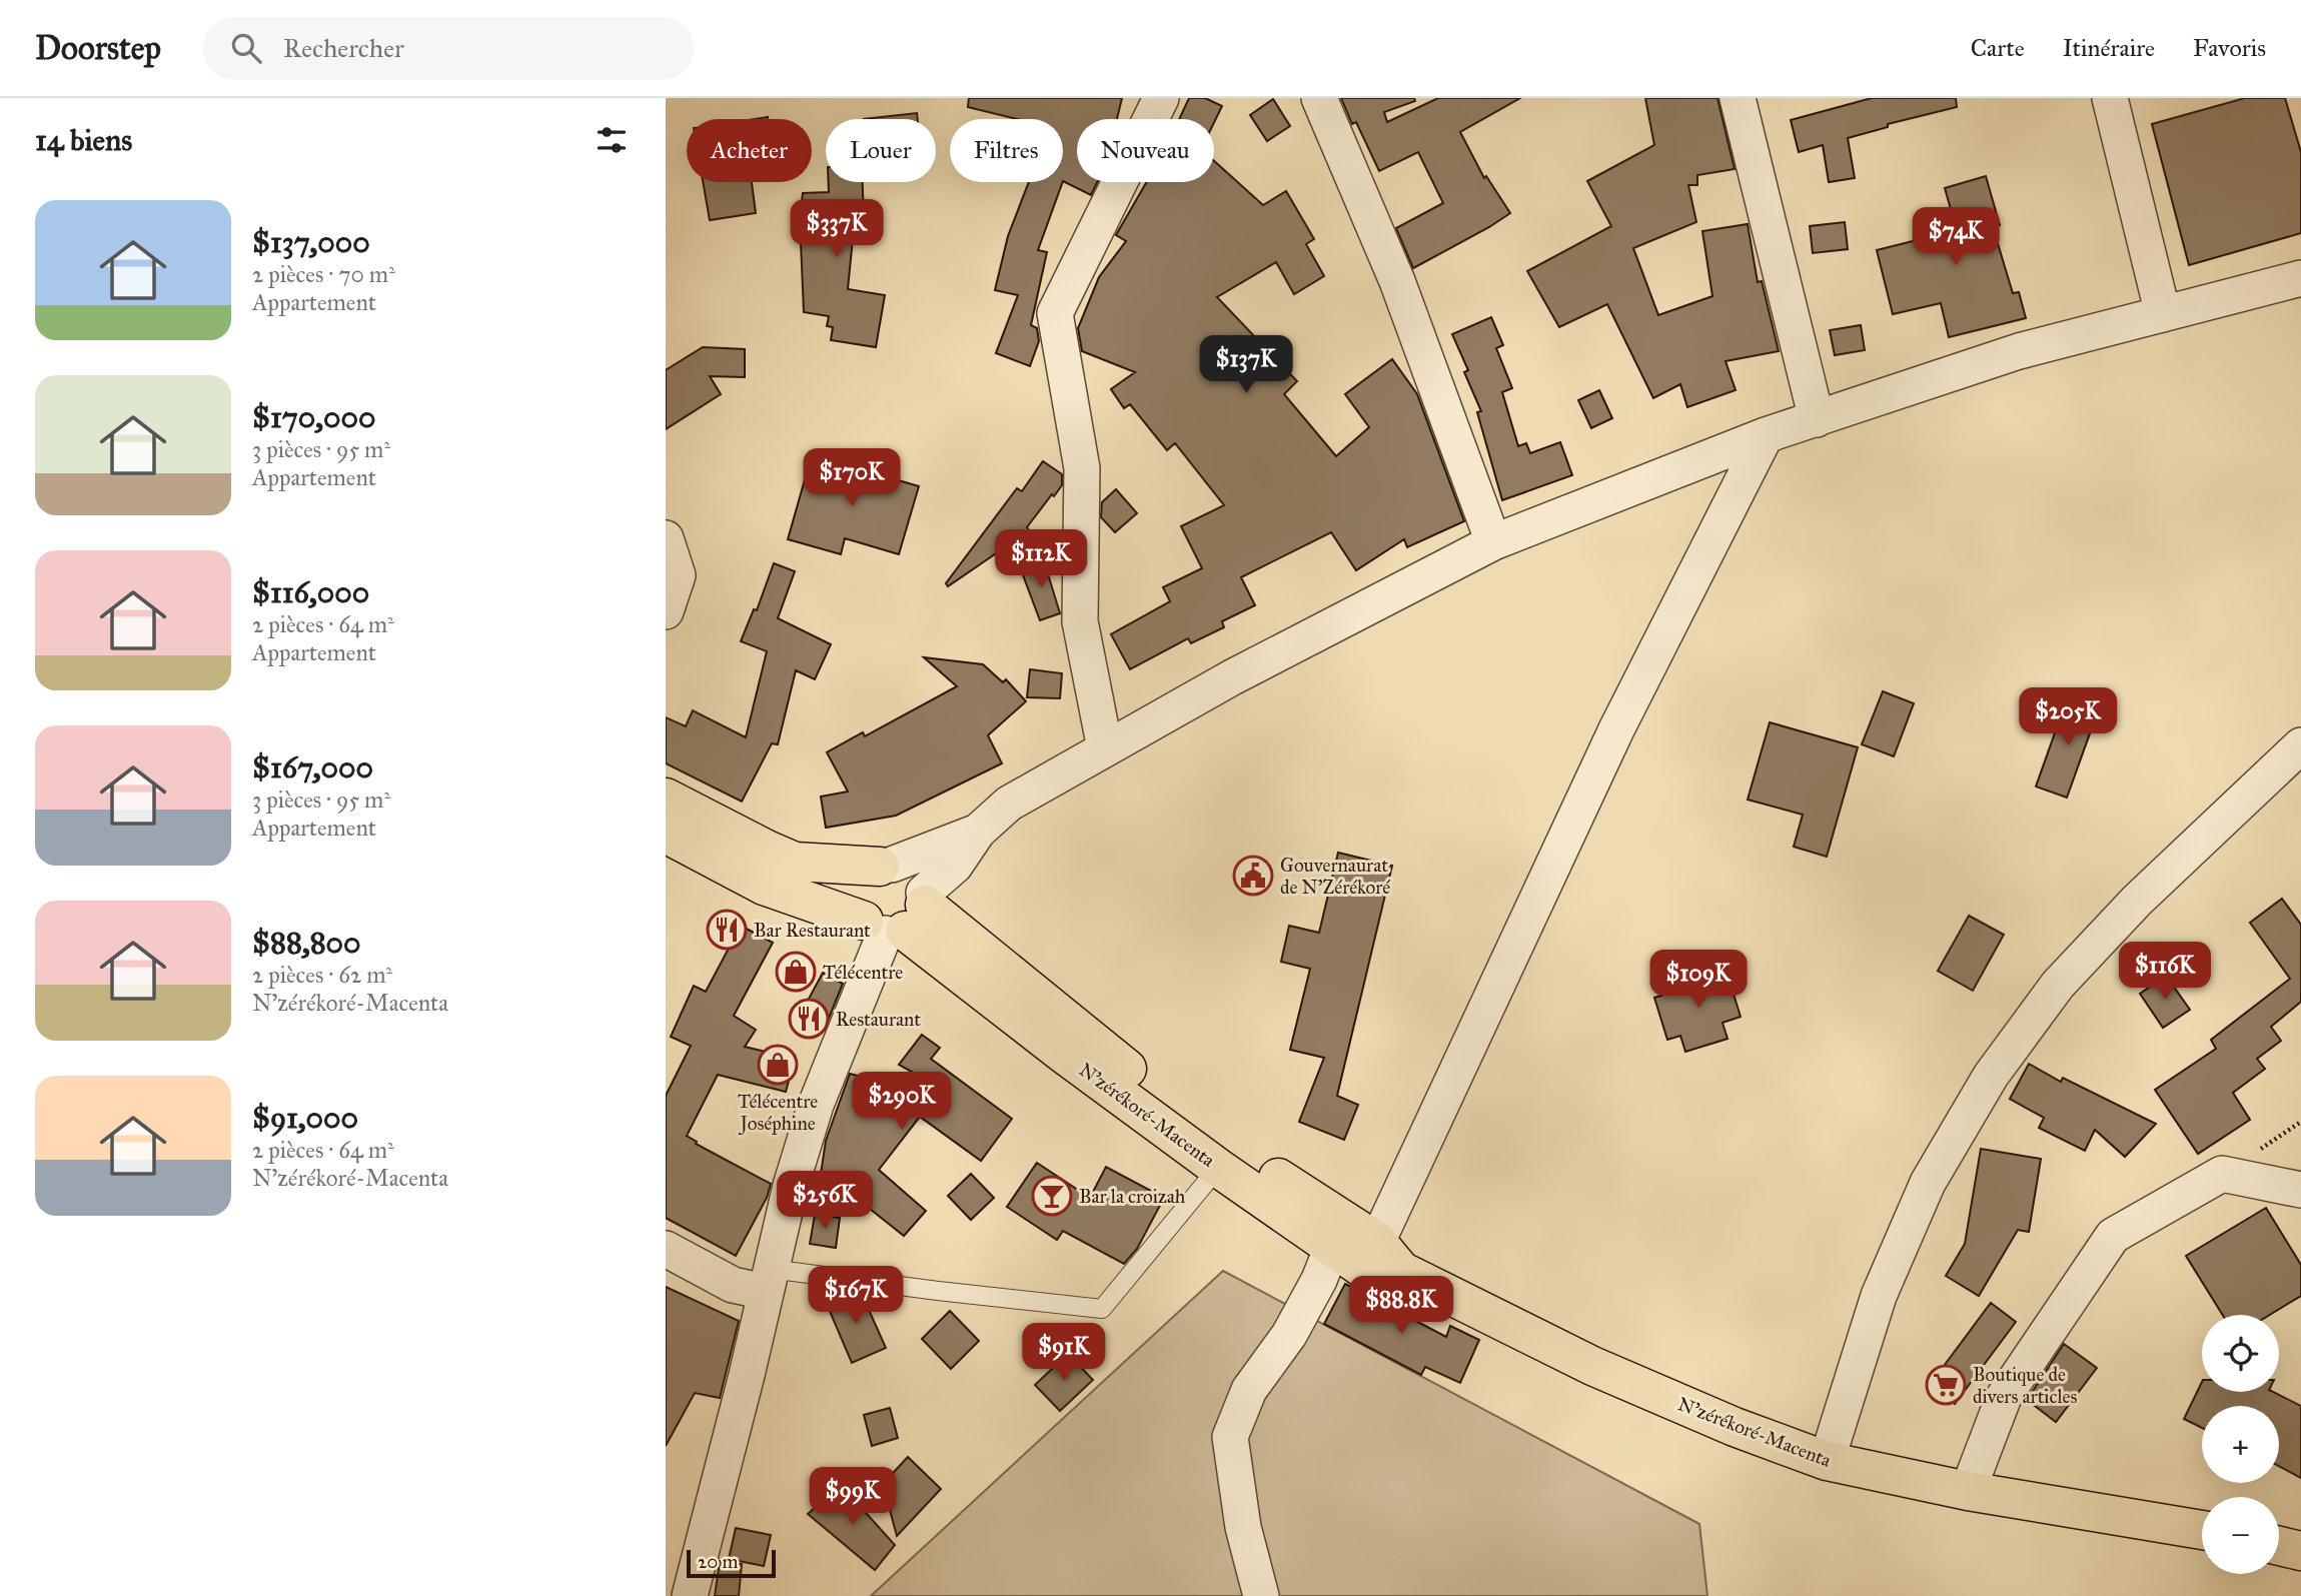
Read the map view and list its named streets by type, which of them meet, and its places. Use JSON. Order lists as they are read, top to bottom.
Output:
{
  "streets": {
    "highway": ["N'zérékoré-Macenta"]
  },
  "places": {
    "public building": ["Gouvernaurat de N'Zérékoré"],
    "restaurant": ["Bar Restaurant", "Restaurant"],
    "shop": ["Télécentre", "Télécentre Joséphine"],
    "bar": ["Bar la croizah"],
    "supermarket": ["Boutique de divers articles"]
  },
  "scale_bar": "20 m",
  "page": {
    "header": "Doorstep",
    "search": "Rechercher",
    "nav": ["Carte", "Itinéraire", "Favoris"],
    "heading": "14 biens",
    "chip": [
      "Acheter",
      "Louer",
      "Filtres",
      "Nouveau"
    ],
    "list": [
      {
        "name": "$137,000",
        "note": "2 pièces · 70 m² · Appartement"
      },
      {
        "name": "$170,000",
        "note": "3 pièces · 95 m² · Appartement"
      },
      {
        "name": "$116,000",
        "note": "2 pièces · 64 m² · Appartement"
      },
      {
        "name": "$167,000",
        "note": "3 pièces · 95 m² · Appartement"
      },
      {
        "name": "$88,800",
        "note": "2 pièces · 62 m² · N'zérékoré-Macenta"
      },
      {
        "name": "$91,000",
        "note": "2 pièces · 64 m² · N'zérékoré-Macenta"
      }
    ],
    "price": [
      "$337K",
      "$74K",
      "$137K",
      "$170K",
      "$112K",
      "$205K",
      "$116K",
      "$109K",
      "$290K",
      "$256K",
      "$167K",
      "$88.8K",
      "$91K",
      "$99K"
    ],
    "map_buttons": ["+", "−"],
    "scale": "20 m"
  }
}
